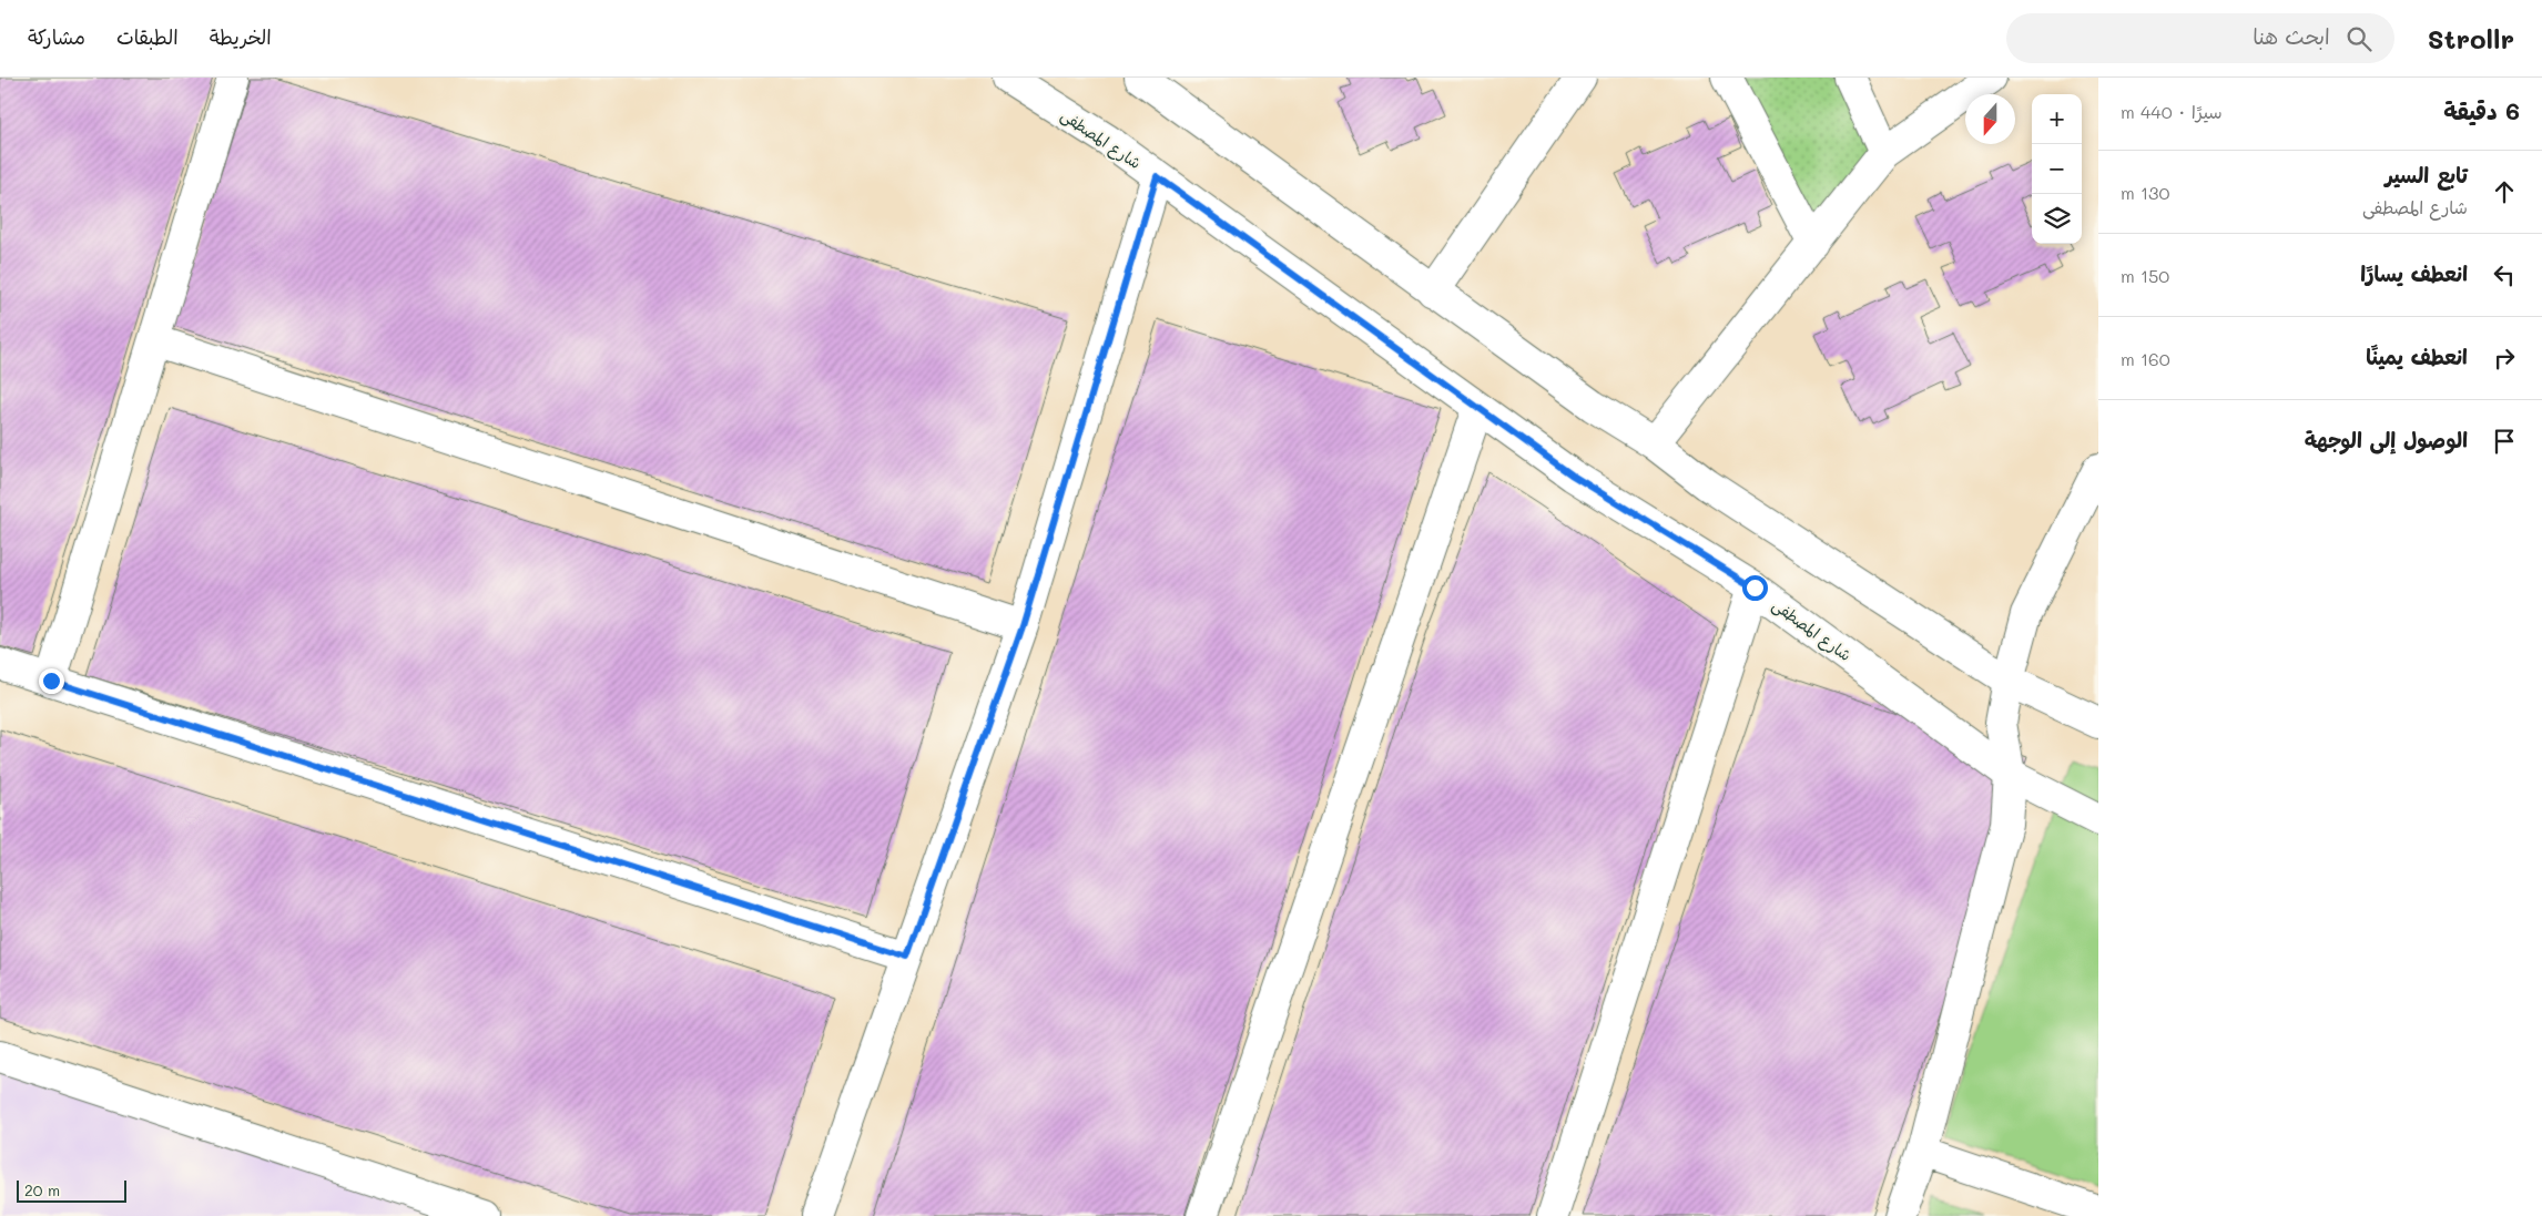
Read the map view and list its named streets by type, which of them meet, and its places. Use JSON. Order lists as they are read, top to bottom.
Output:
{
  "streets": {
    "street": ["شارع المصطفى"]
  },
  "scale_bar": "20 m",
  "north": "bottom",
  "page": {
    "header": "Strollr",
    "search": "ابحث هنا",
    "nav": ["الخريطة", "الطبقات", "مشاركة"],
    "heading": ["6 دقيقة", "سيرًا · 440 m"],
    "map_buttons": ["+", "−"],
    "list": [
      ["تابع السير", "شارع المصطفى", "130 m"],
      ["انعطف يسارًا", "150 m"],
      ["انعطف يمينًا", "160 m"],
      "الوصول إلى الوجهة"
    ],
    "scale": "20 m"
  }
}
